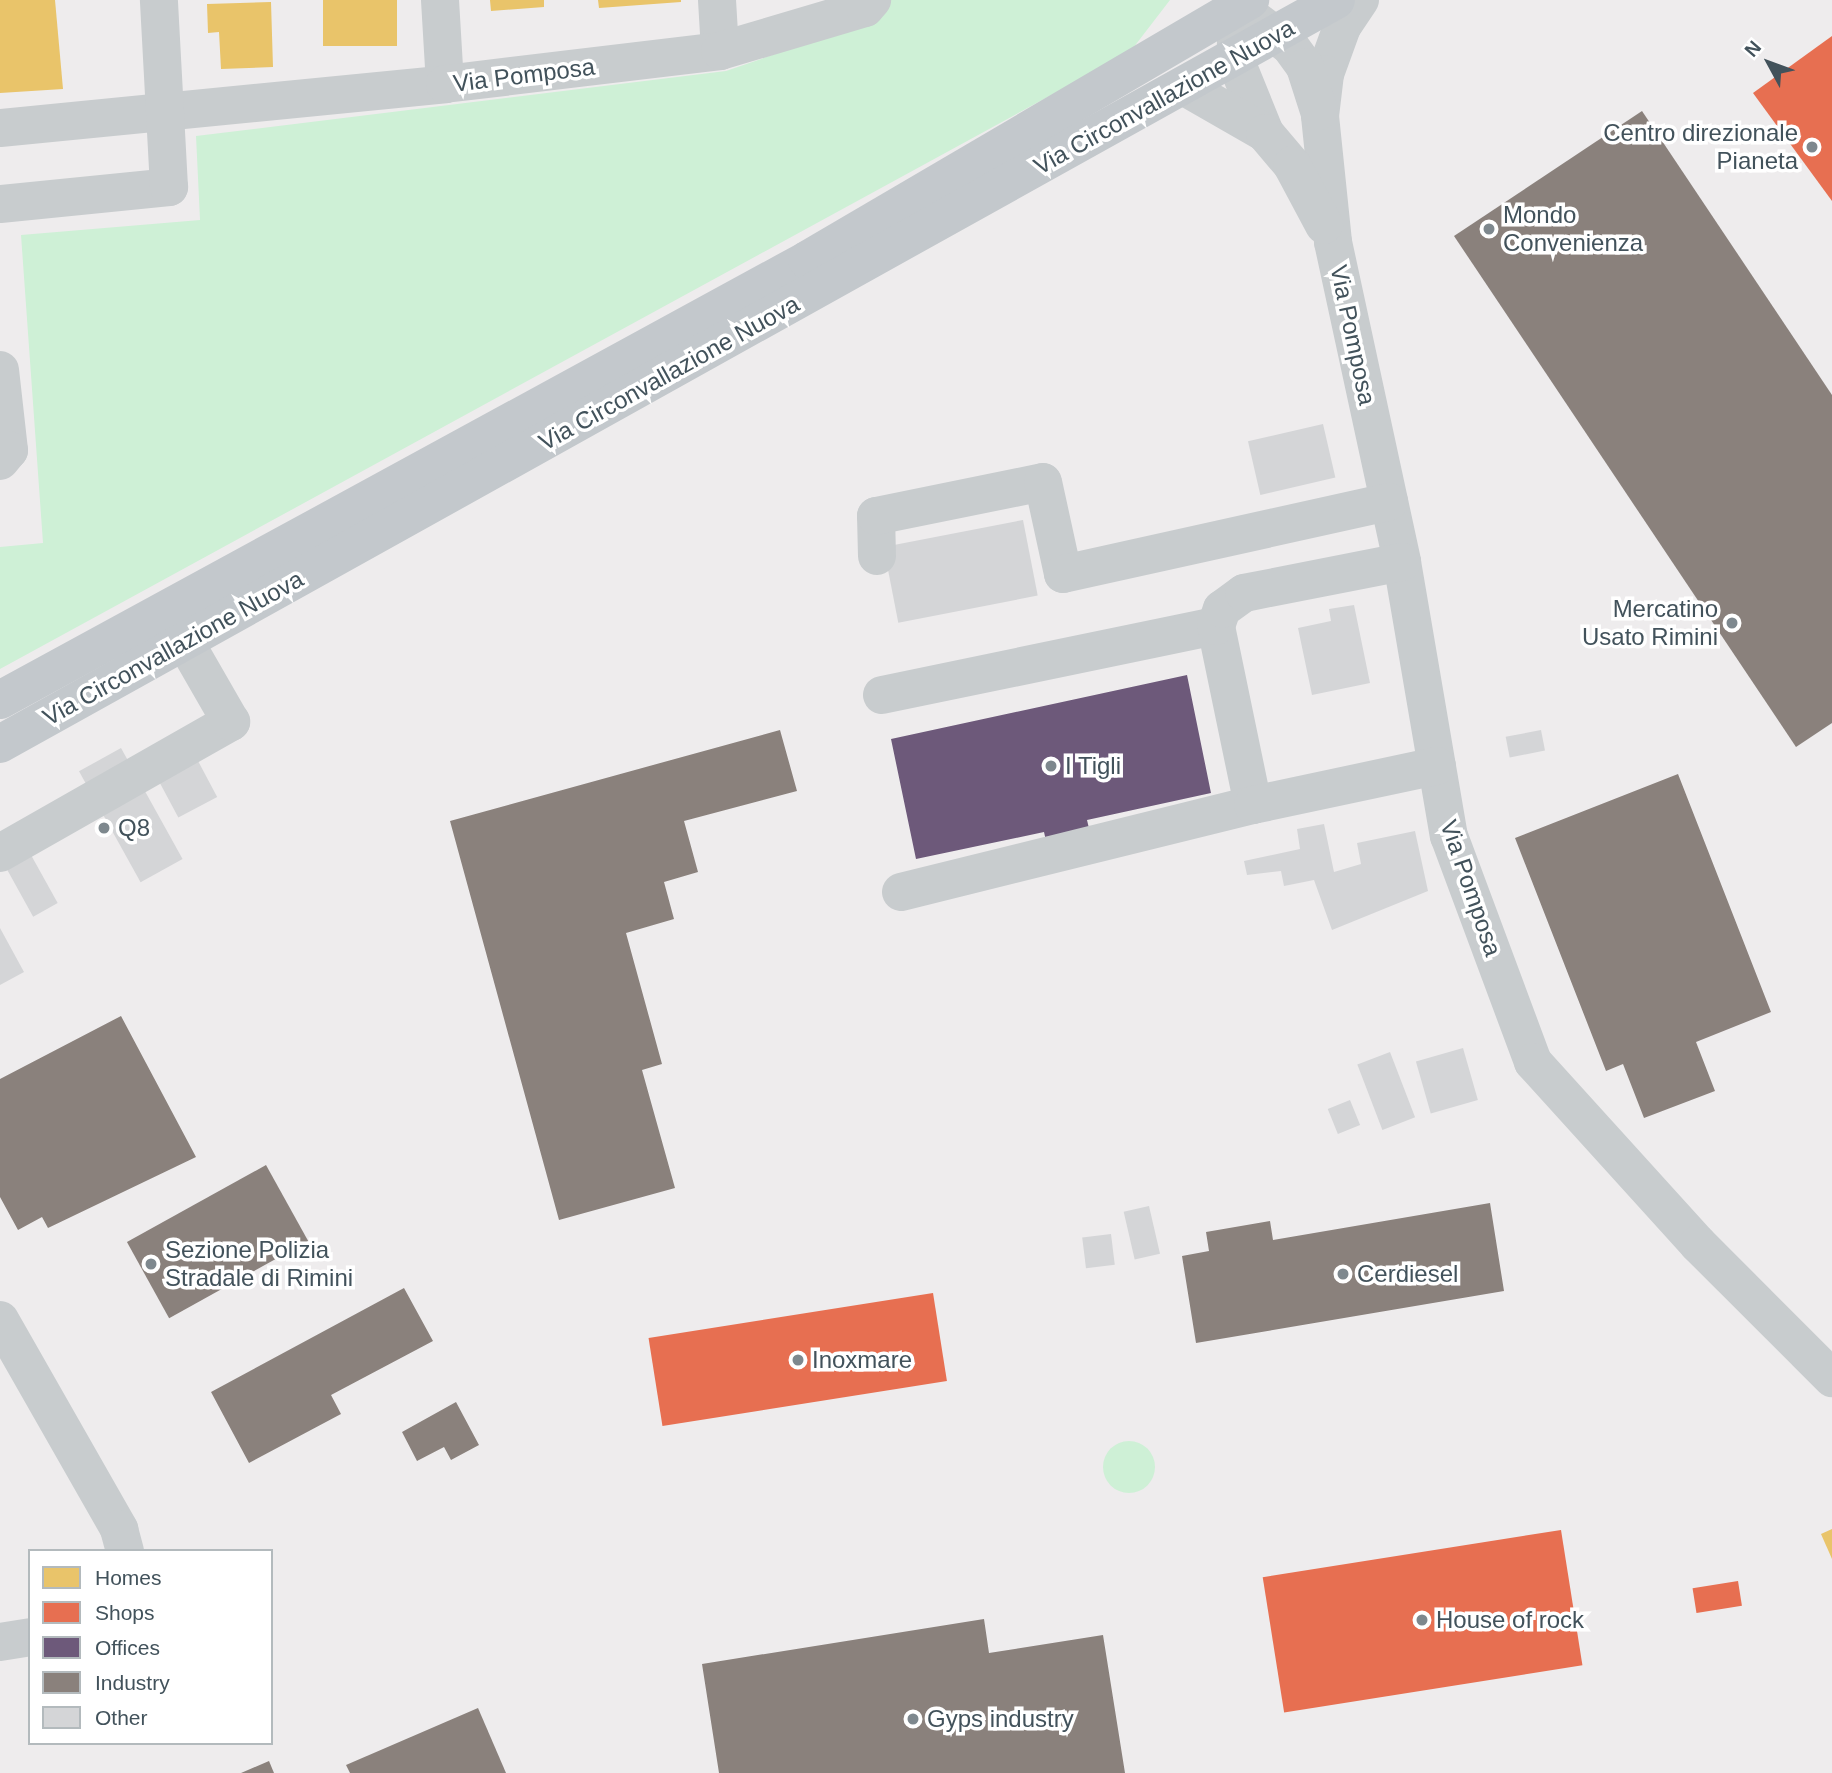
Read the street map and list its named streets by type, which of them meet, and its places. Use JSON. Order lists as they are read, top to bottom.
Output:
{
  "streets": {
    "main road": ["Via Circonvallazione Nuova"],
    "street": ["Via Pomposa"]
  },
  "crossings": [
    ["Via Pomposa", "Via Circonvallazione Nuova"]
  ],
  "places": [
    "Centro direzionale Pianeta",
    "Mondo Convenienza",
    "Mercatino Usato Rimini",
    "I Tigli",
    "Q8",
    "Sezione Polizia Stradale di Rimini",
    "Cerdiesel",
    "Inoxmare",
    "House of rock",
    "Gyps industry"
  ],
  "legend": [
    "Homes",
    "Shops",
    "Offices",
    "Industry",
    "Other"
  ],
  "north": "top left"
}
